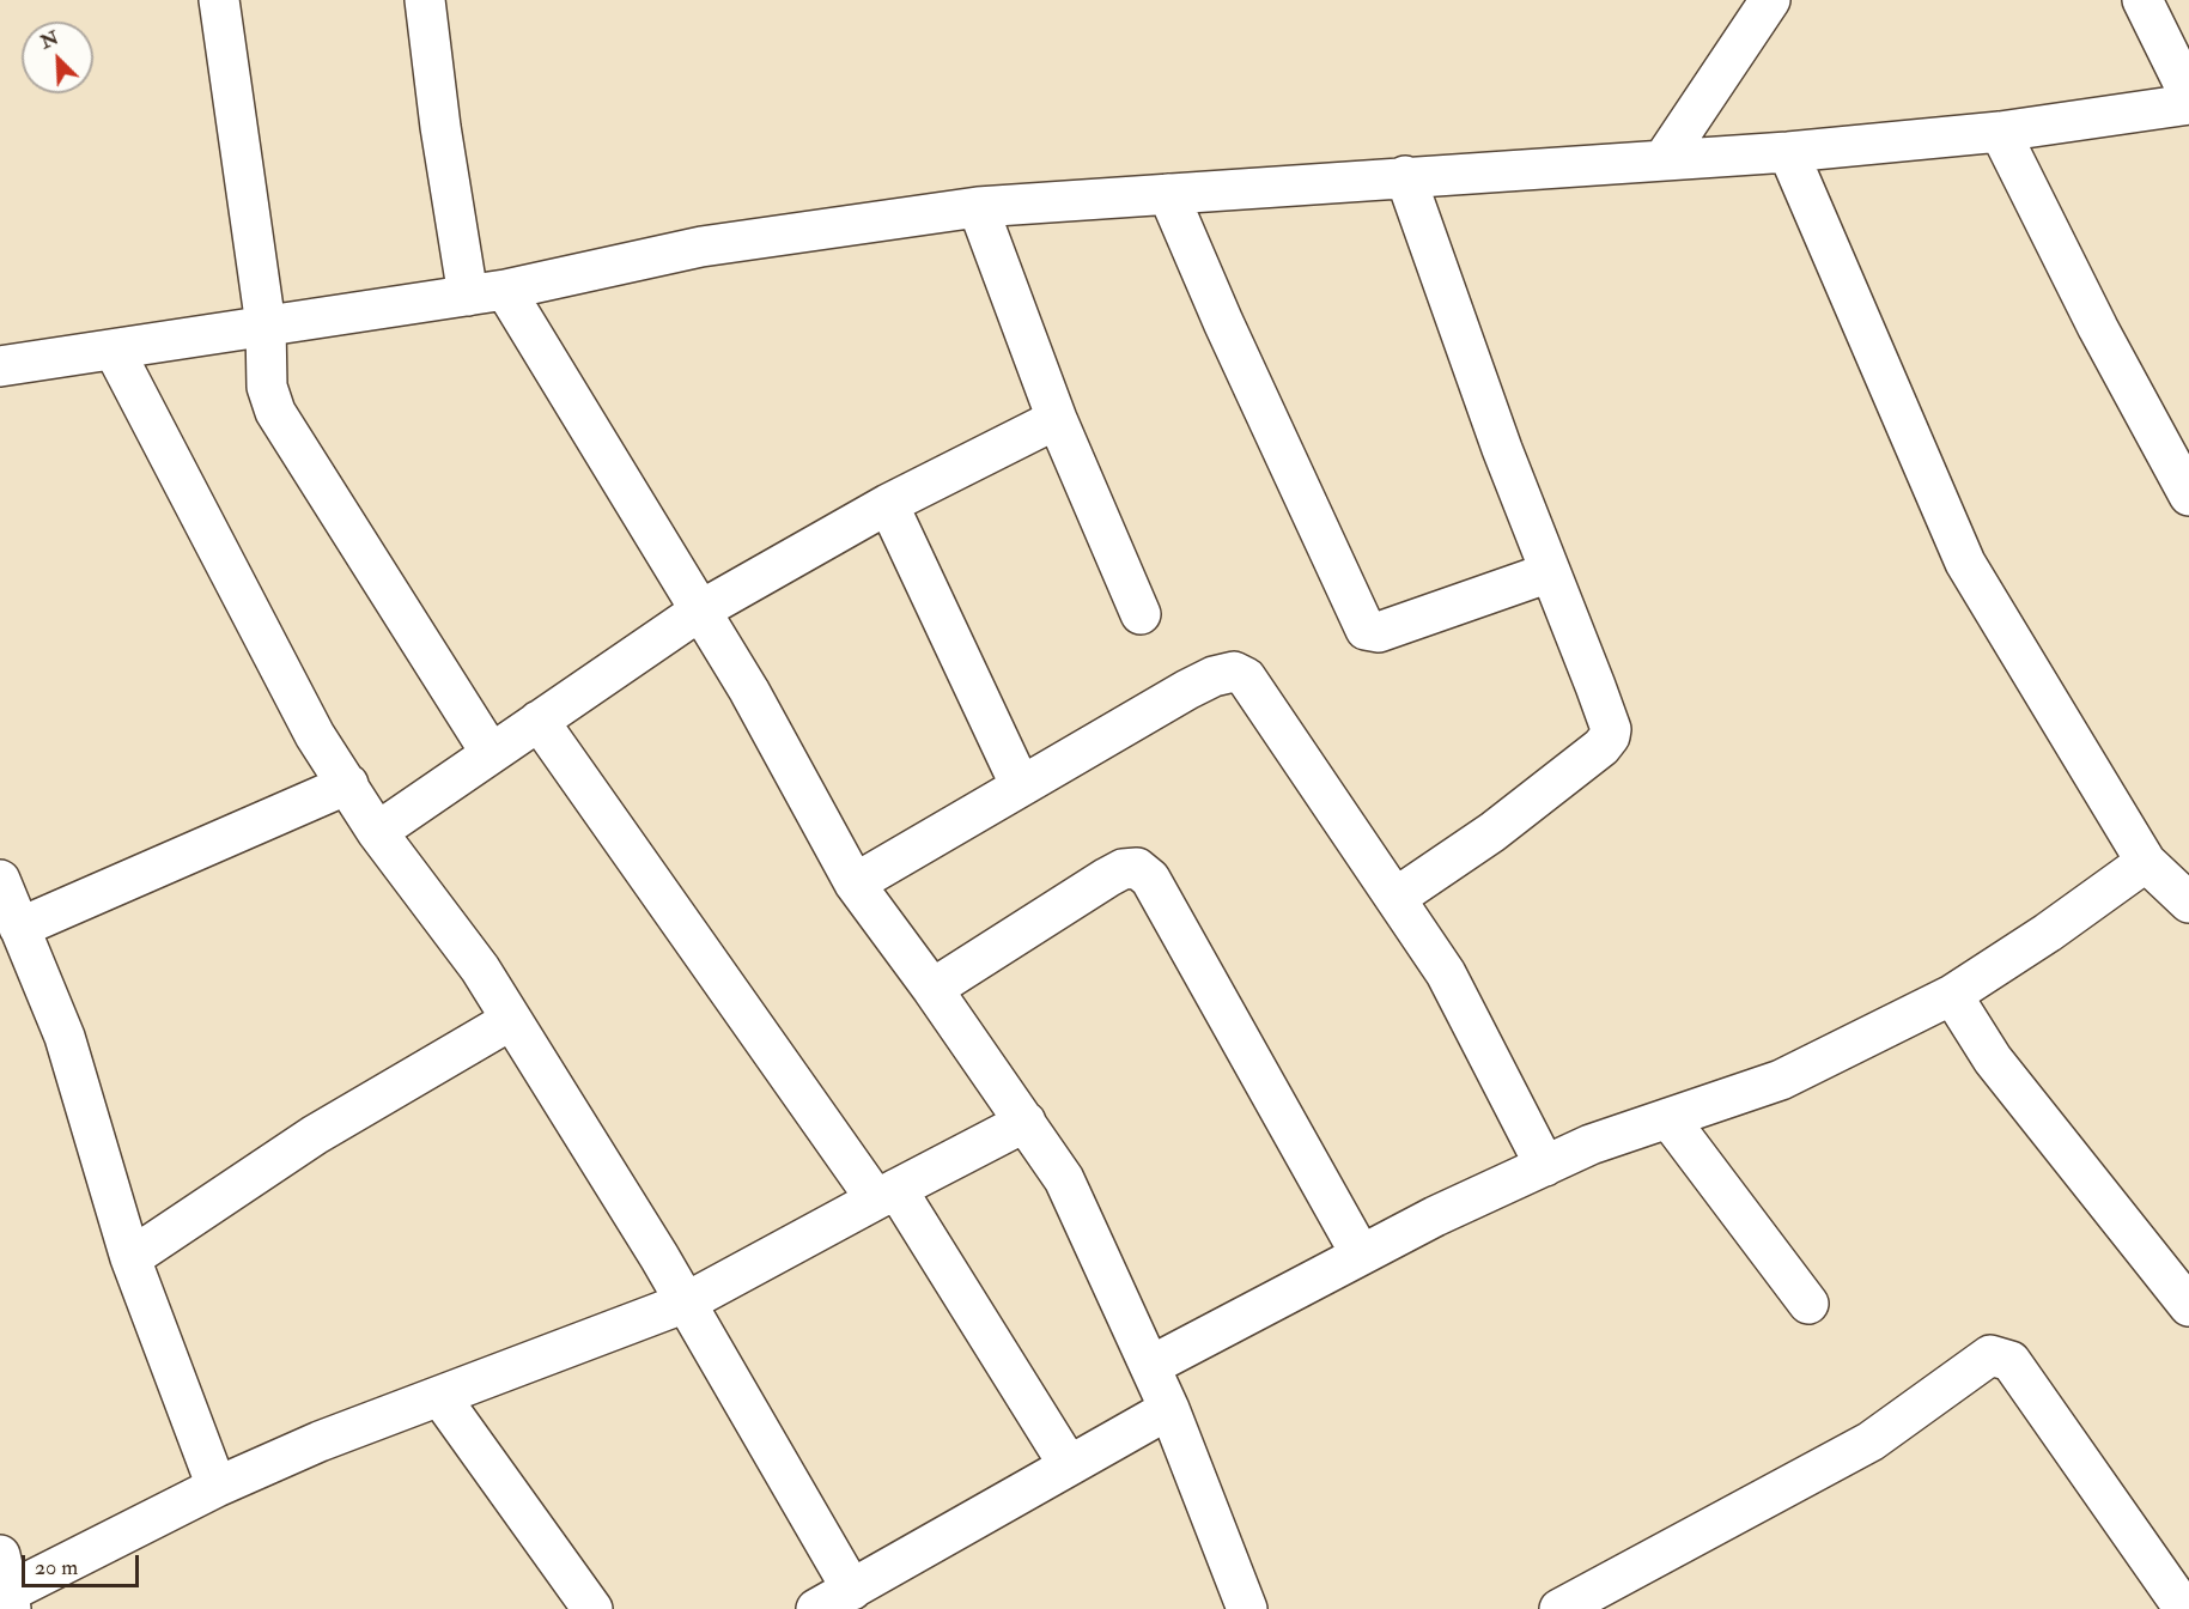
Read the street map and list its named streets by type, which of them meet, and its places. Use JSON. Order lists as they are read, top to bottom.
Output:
{
  "scale_bar": "20 m",
  "north": "top left"
}
